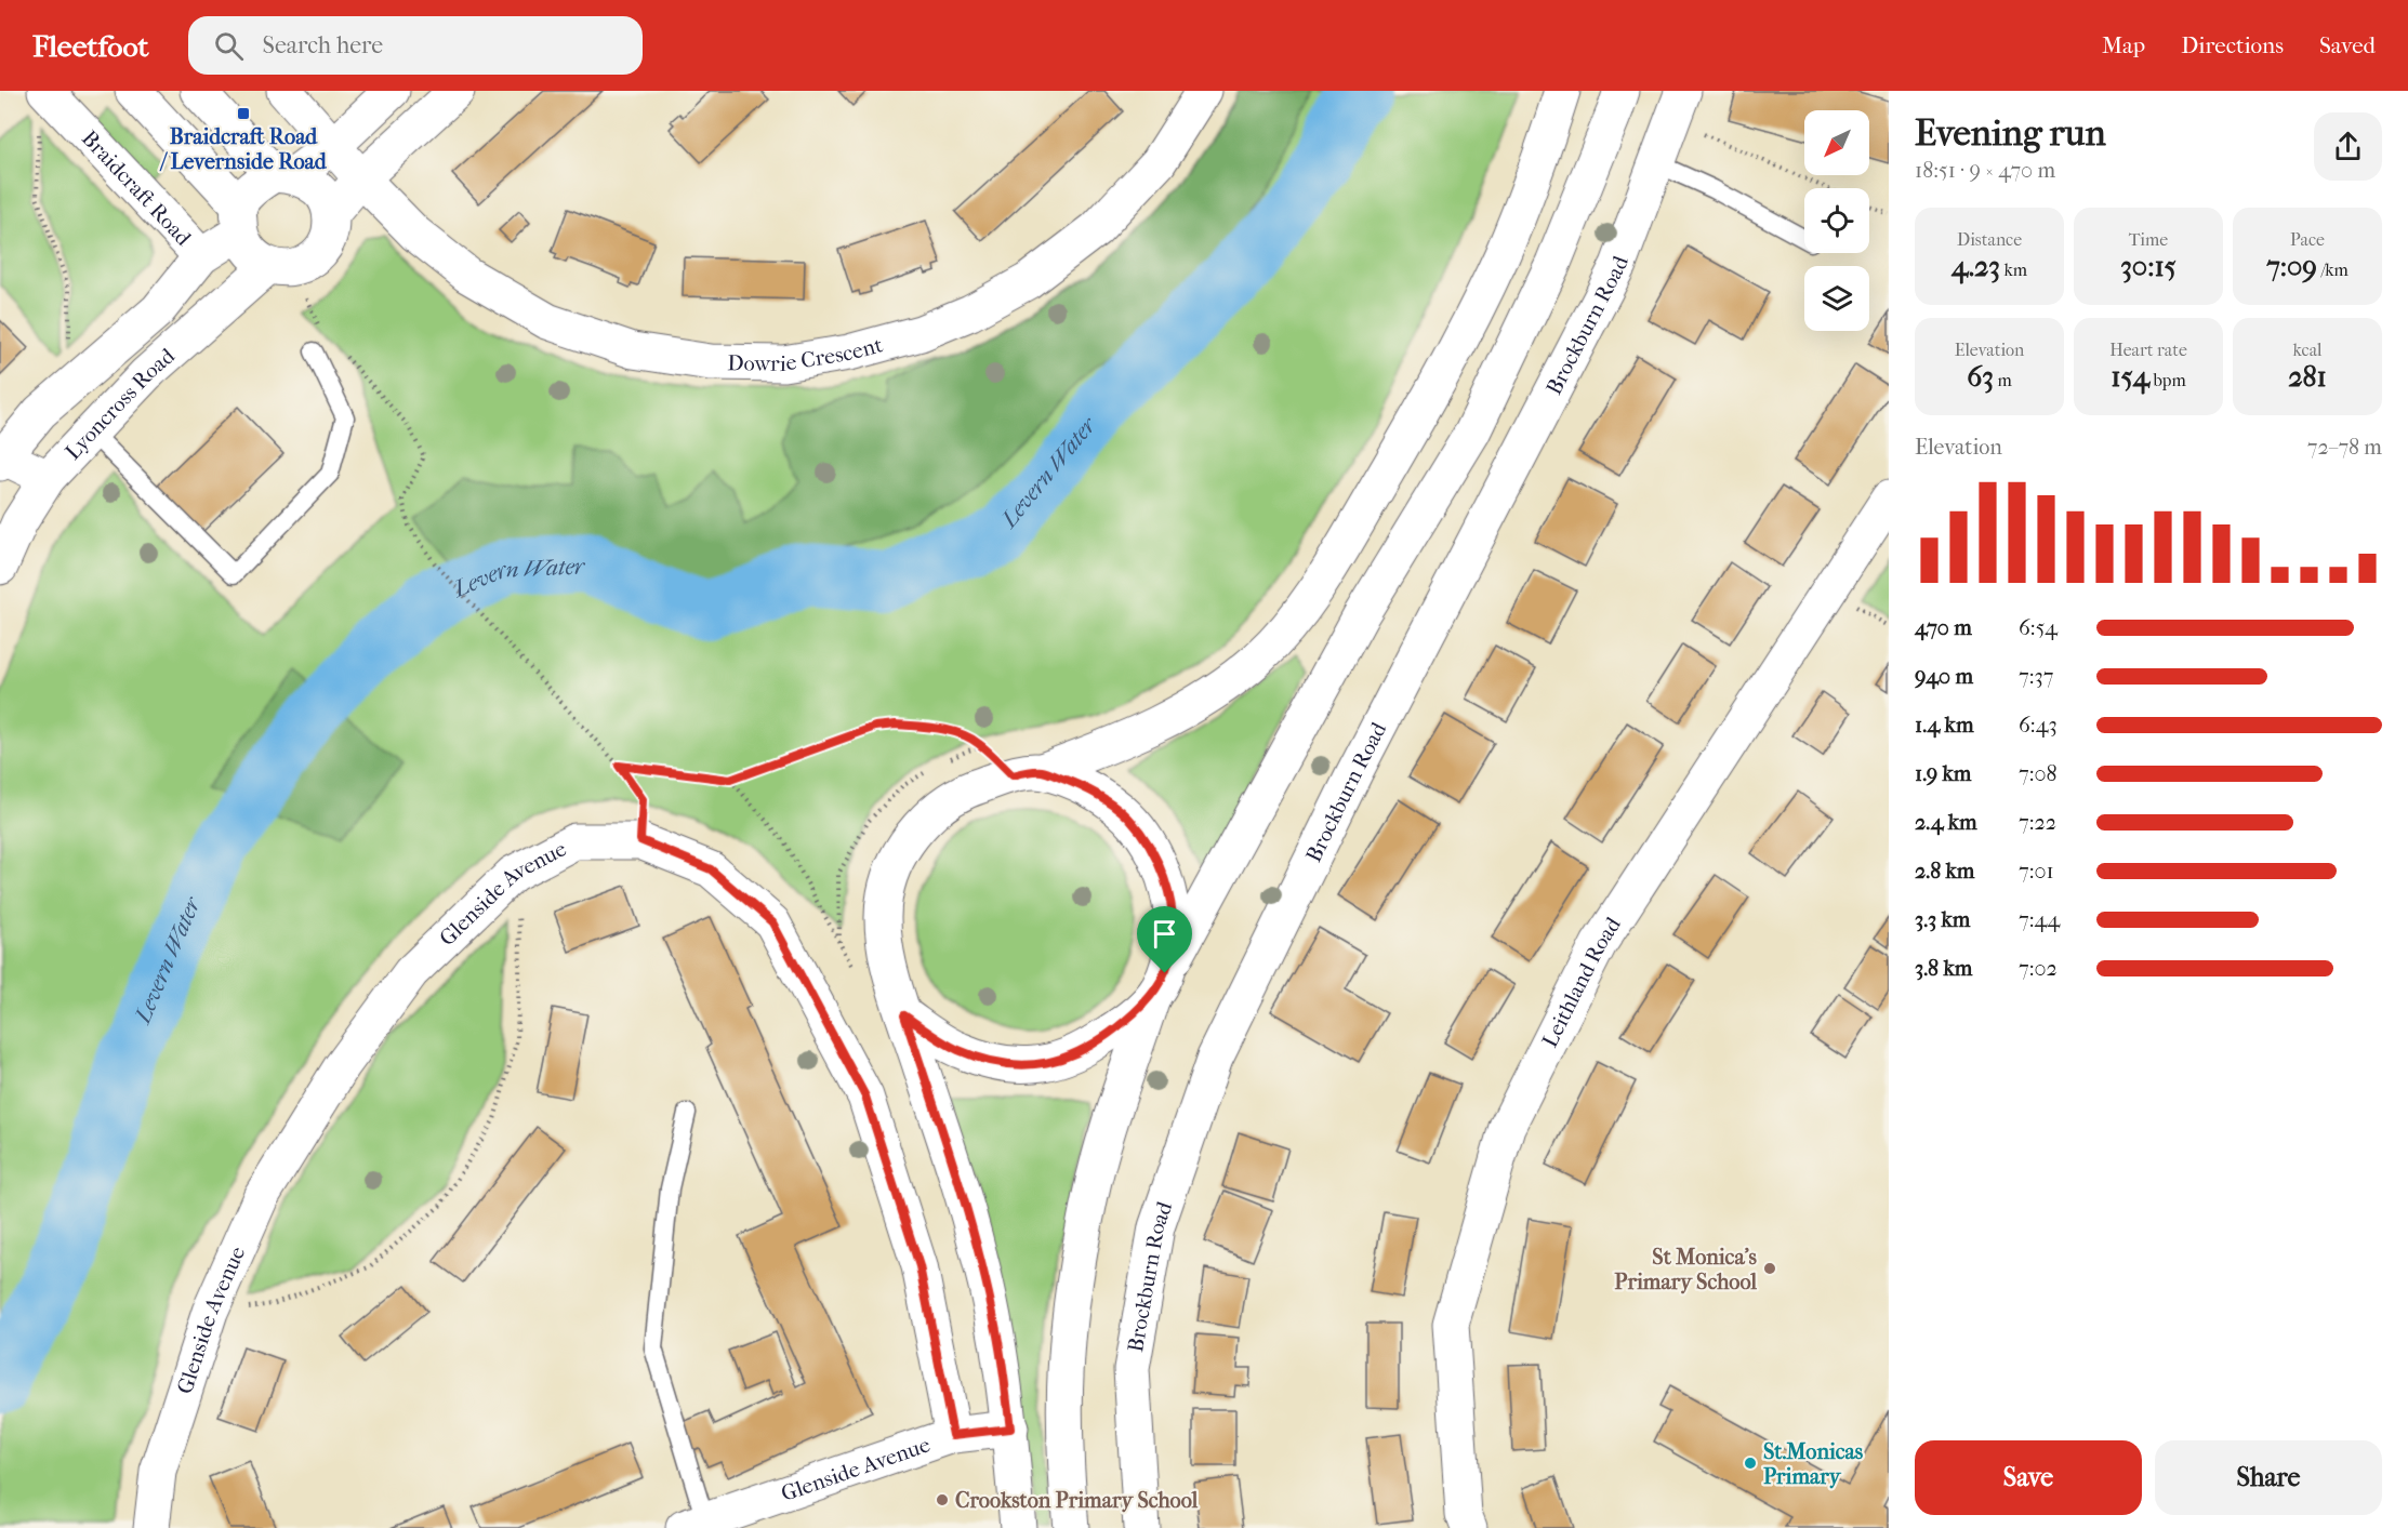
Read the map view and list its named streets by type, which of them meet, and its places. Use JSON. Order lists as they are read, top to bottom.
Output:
{
  "streets": {
    "street": [
      "Braidcraft Road",
      "Brockburn Road",
      "Dowrie Crescent",
      "Lyoncross Road",
      "Glenside Avenue",
      "Leithland Road"
    ]
  },
  "crossings": [
    ["Braidcraft Road", "Lyoncross Road"]
  ],
  "water": ["Levern Water"],
  "places": {
    "transit": ["Braidcraft Road / Levernside Road"],
    "other": ["St Monica's Primary School", "St.Monicas Primary", "Crookston Primary School"]
  },
  "north": "bottom left",
  "page": {
    "header": "Fleetfoot",
    "search": "Search here",
    "nav": ["Map", "Directions", "Saved"],
    "heading": ["Evening run", "18:51 · 9 × 470 m"],
    "stats": [
      ["Distance", "4.23 km"],
      ["Time", "30:15"],
      ["Pace", "7:09 /km"],
      ["Elevation", "63 m"],
      ["Heart rate", "154 bpm"],
      ["kcal", "281"]
    ],
    "chart": ["Elevation", "72–78 m"],
    "list": [
      {
        "name": "470 m",
        "note": "6:54"
      },
      {
        "name": "940 m",
        "note": "7:37"
      },
      {
        "name": "1.4 km",
        "note": "6:43"
      },
      {
        "name": "1.9 km",
        "note": "7:08"
      },
      {
        "name": "2.4 km",
        "note": "7:22"
      },
      {
        "name": "2.8 km",
        "note": "7:01"
      },
      {
        "name": "3.3 km",
        "note": "7:44"
      },
      {
        "name": "3.8 km",
        "note": "7:02"
      }
    ],
    "buttons": ["Save", "Share"]
  }
}
